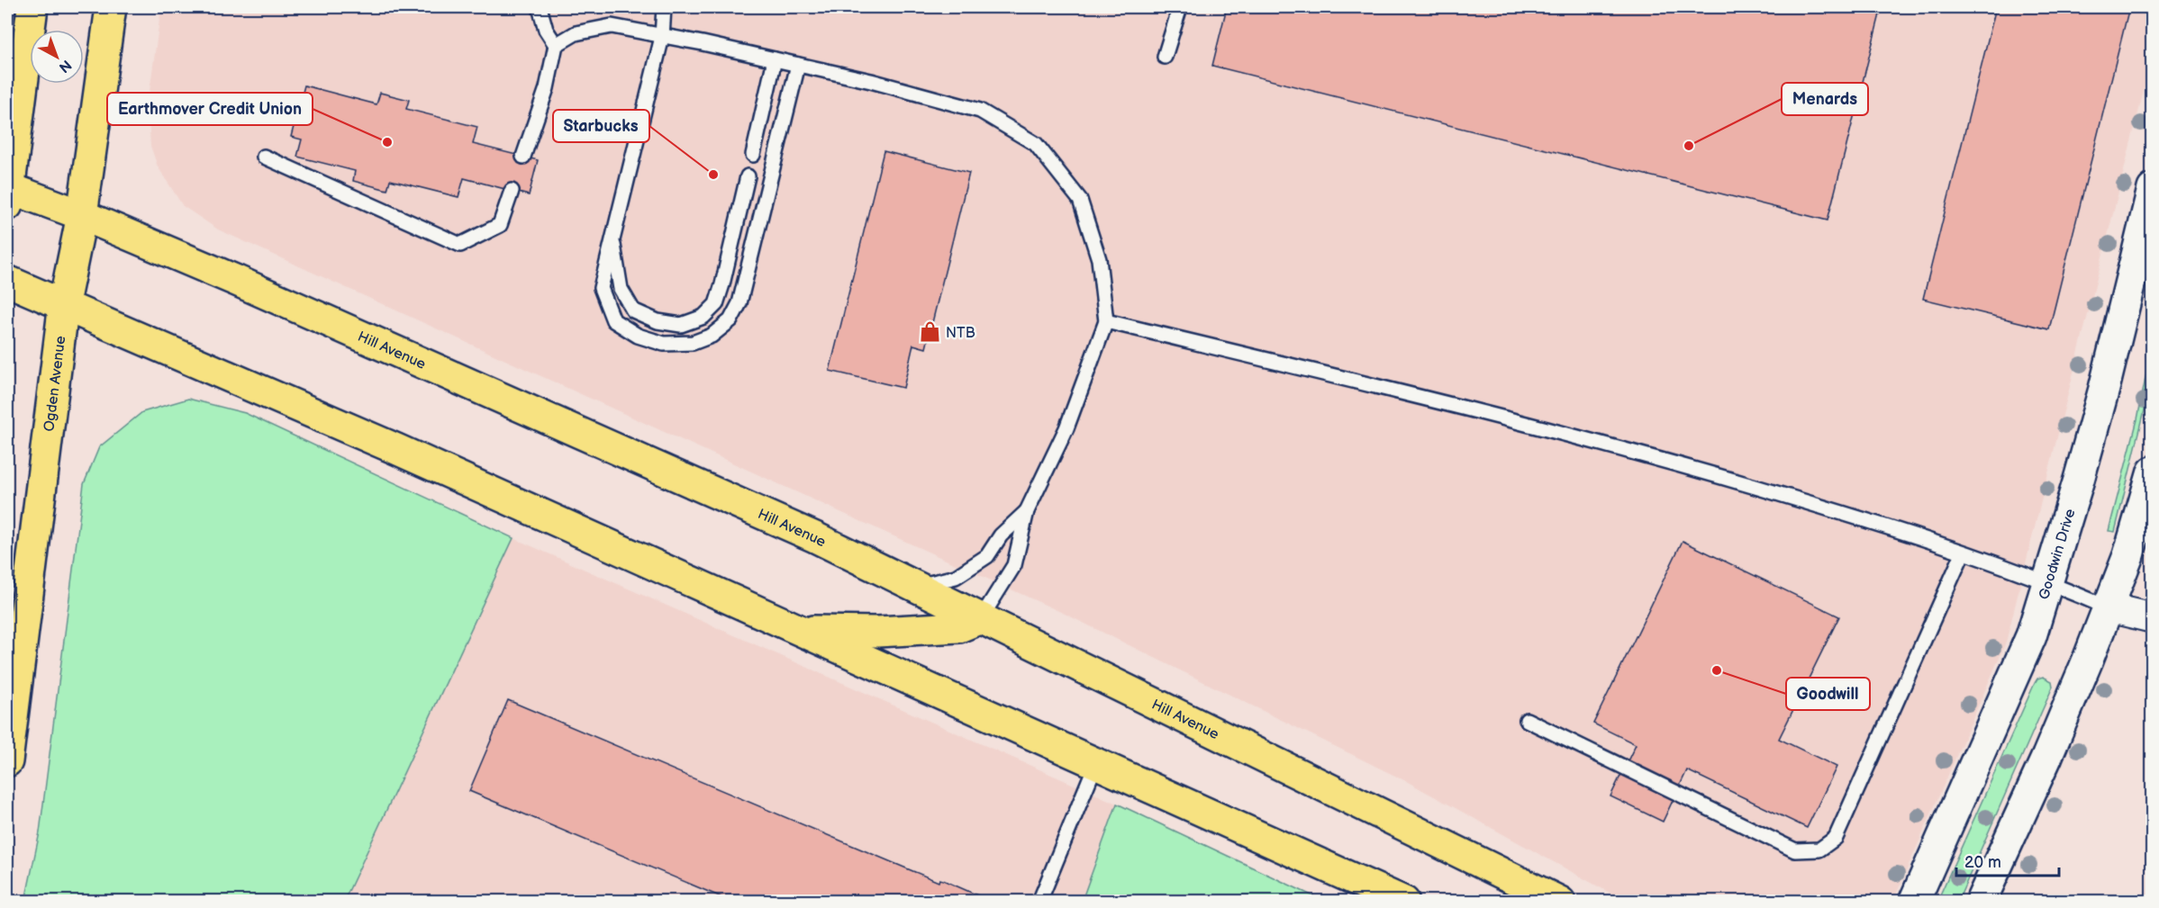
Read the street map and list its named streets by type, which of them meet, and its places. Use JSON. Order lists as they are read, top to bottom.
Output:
{
  "streets": {
    "main road": ["Hill Avenue", "Ogden Avenue"],
    "street": ["Goodwin Drive"]
  },
  "crossings": [
    ["Hill Avenue", "Ogden Avenue"]
  ],
  "places": {
    "other": [
      "Earthmover Credit Union",
      "Menards",
      "Starbucks",
      "Goodwill"
    ],
    "shop": ["NTB"]
  },
  "scale_bar": "20 m",
  "north": "bottom right"
}
